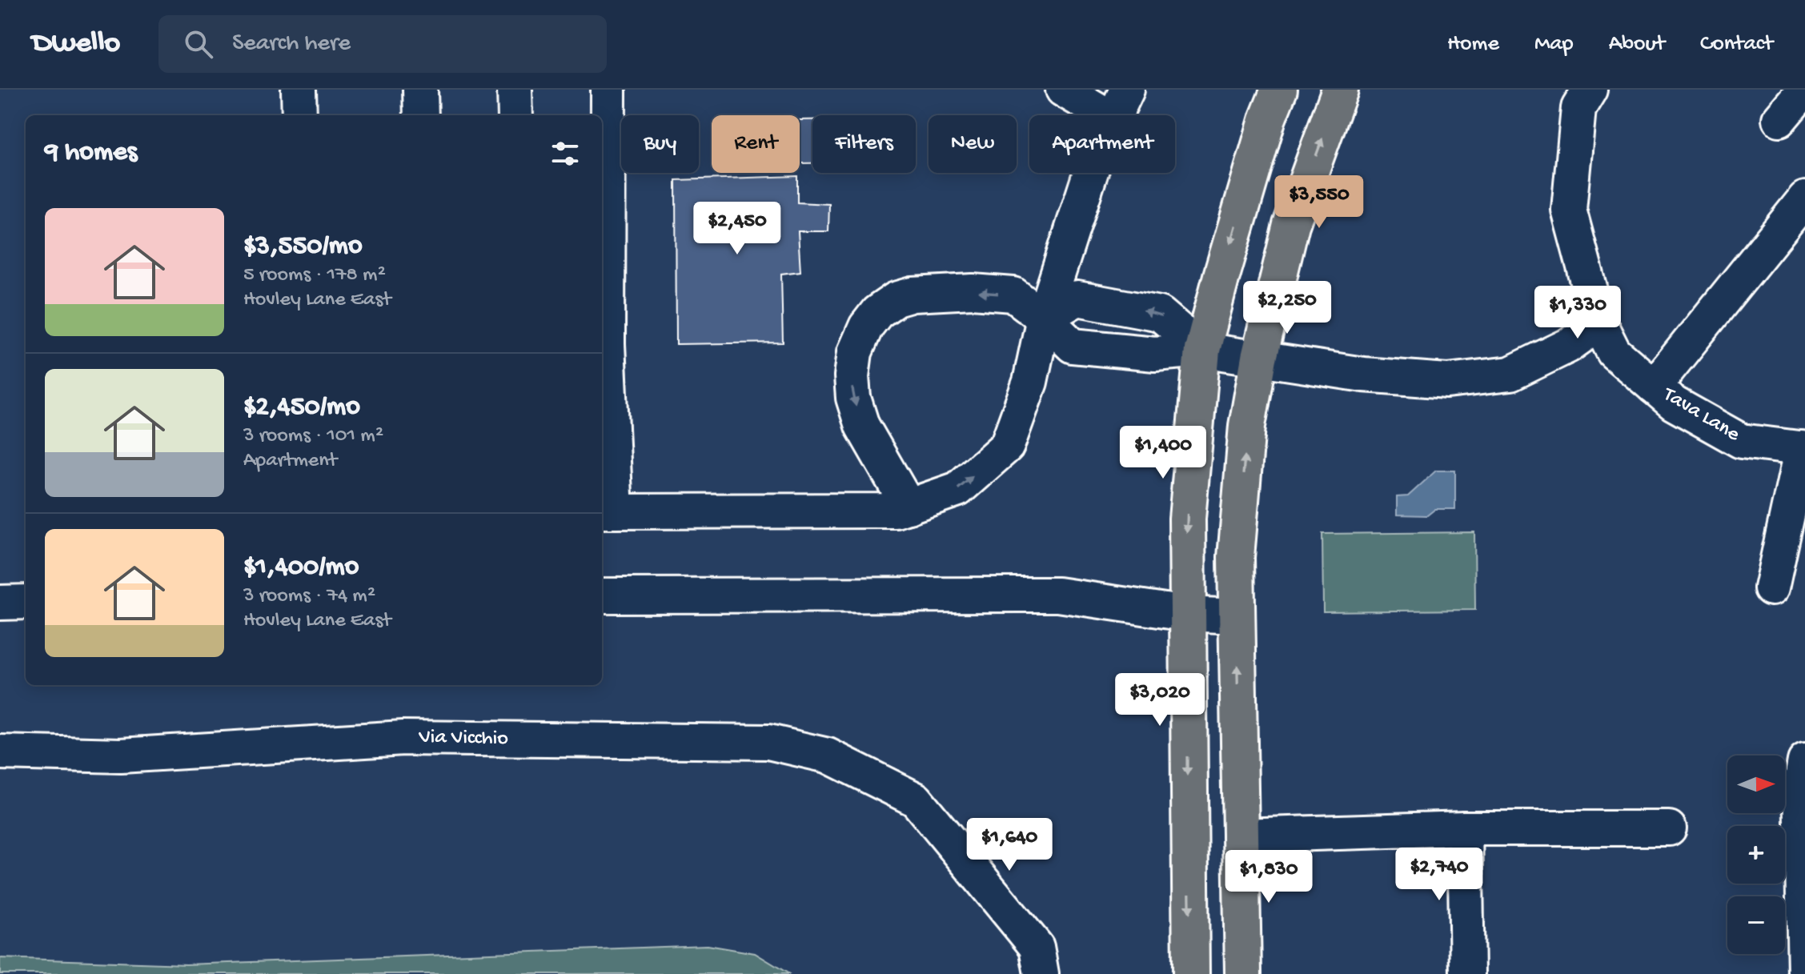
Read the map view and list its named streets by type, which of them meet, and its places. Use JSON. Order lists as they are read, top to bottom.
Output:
{
  "streets": {
    "street": ["Tava Lane", "Via Vicchio"]
  },
  "north": "right",
  "page": {
    "header": "Dwello",
    "search": "Search here",
    "nav": [
      "Home",
      "Map",
      "About",
      "Contact"
    ],
    "chip": [
      "Buy",
      "Rent",
      "Filters",
      "New",
      "Apartment"
    ],
    "heading": "9 homes",
    "price": [
      "$3,550",
      "$2,450",
      "$2,250",
      "$1,330",
      "$1,400",
      "$3,020",
      "$1,640",
      "$2,740",
      "$1,830"
    ],
    "list": [
      {
        "name": "$3,550/mo",
        "note": "5 rooms · 178 m² · Hovley Lane East"
      },
      {
        "name": "$2,450/mo",
        "note": "3 rooms · 101 m² · Apartment"
      },
      {
        "name": "$1,400/mo",
        "note": "3 rooms · 74 m² · Hovley Lane East"
      }
    ],
    "map_buttons": ["+", "−"]
  }
}
